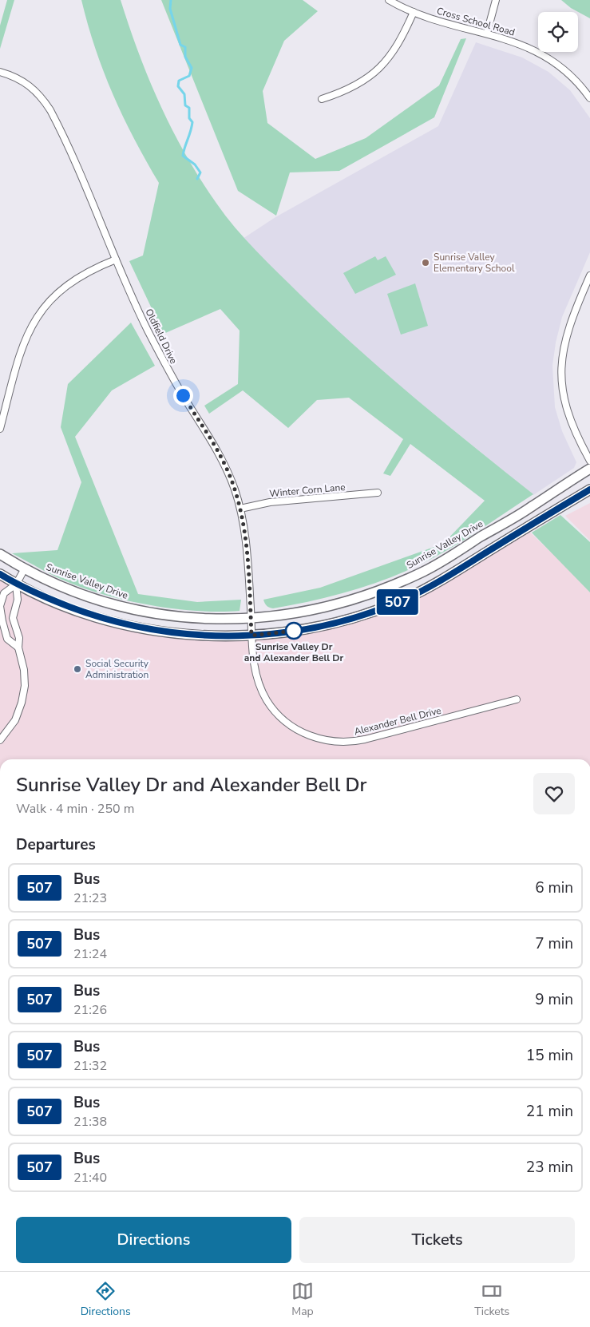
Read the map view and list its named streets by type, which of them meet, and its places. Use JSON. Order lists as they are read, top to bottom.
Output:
{
  "streets": {
    "main road": ["Sunrise Valley Drive"],
    "street": [
      "Cross School Road",
      "Oldfield Drive",
      "Winter Corn Lane",
      "Alexander Bell Drive"
    ]
  },
  "crossings": [
    ["Oldfield Drive", "Winter Corn Lane"],
    ["Oldfield Drive", "Sunrise Valley Drive"],
    ["Oldfield Drive", "Alexander Bell Drive"]
  ],
  "places": ["Sunrise Valley Elementary School", "Sunrise Valley Dr and Alexander Bell Dr", "Social Security Administration"],
  "lines": ["bus line 507"],
  "page": {
    "on_map": "507",
    "heading": [
      ["Sunrise Valley Dr and Alexander Bell Dr", "Walk · 4 min · 250 m"],
      "Departures"
    ],
    "list": [
      {
        "mark": "507",
        "name": "Bus",
        "note": "21:23",
        "value": "6 min"
      },
      {
        "mark": "507",
        "name": "Bus",
        "note": "21:24",
        "value": "7 min"
      },
      {
        "mark": "507",
        "name": "Bus",
        "note": "21:26",
        "value": "9 min"
      },
      {
        "mark": "507",
        "name": "Bus",
        "note": "21:32",
        "value": "15 min"
      },
      {
        "mark": "507",
        "name": "Bus",
        "note": "21:38",
        "value": "21 min"
      },
      {
        "mark": "507",
        "name": "Bus",
        "note": "21:40",
        "value": "23 min"
      }
    ],
    "buttons": ["Directions", "Tickets"],
    "tabs": ["Directions", "Map", "Tickets"]
  }
}
